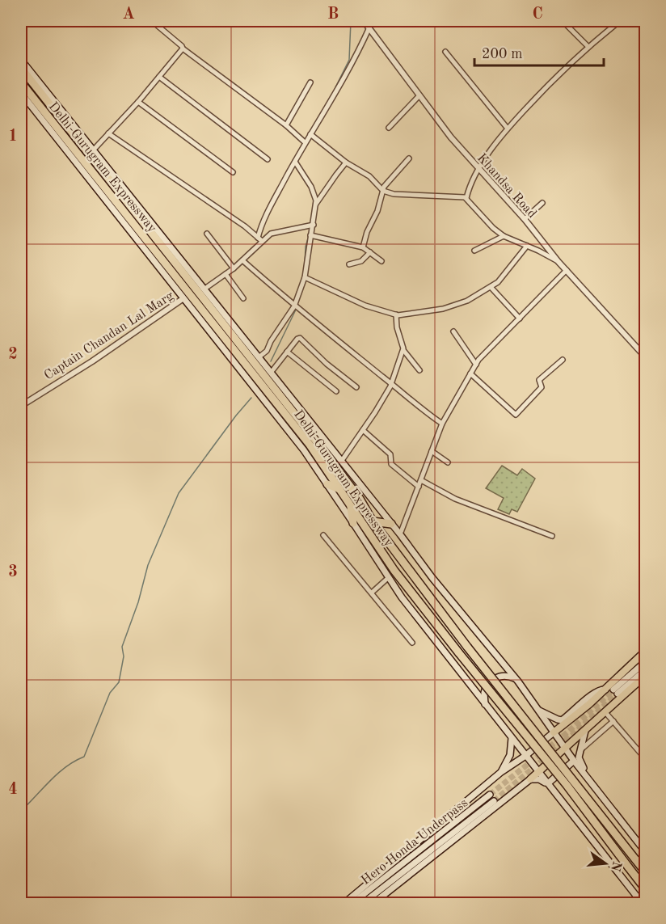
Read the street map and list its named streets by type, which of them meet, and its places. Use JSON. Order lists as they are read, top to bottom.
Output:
{
  "streets": {
    "highway": ["Delhi-Gurugram Expressway"],
    "main road": ["Hero Honda Underpass"],
    "street": ["Khandsa Road", "Captain Chandan Lal Marg"]
  },
  "scale_bar": "200 m",
  "north": "right",
  "grid": {
    "columns": ["A", "B", "C"],
    "rows": [
      "1",
      "2",
      "3",
      "4"
    ]
  }
}
